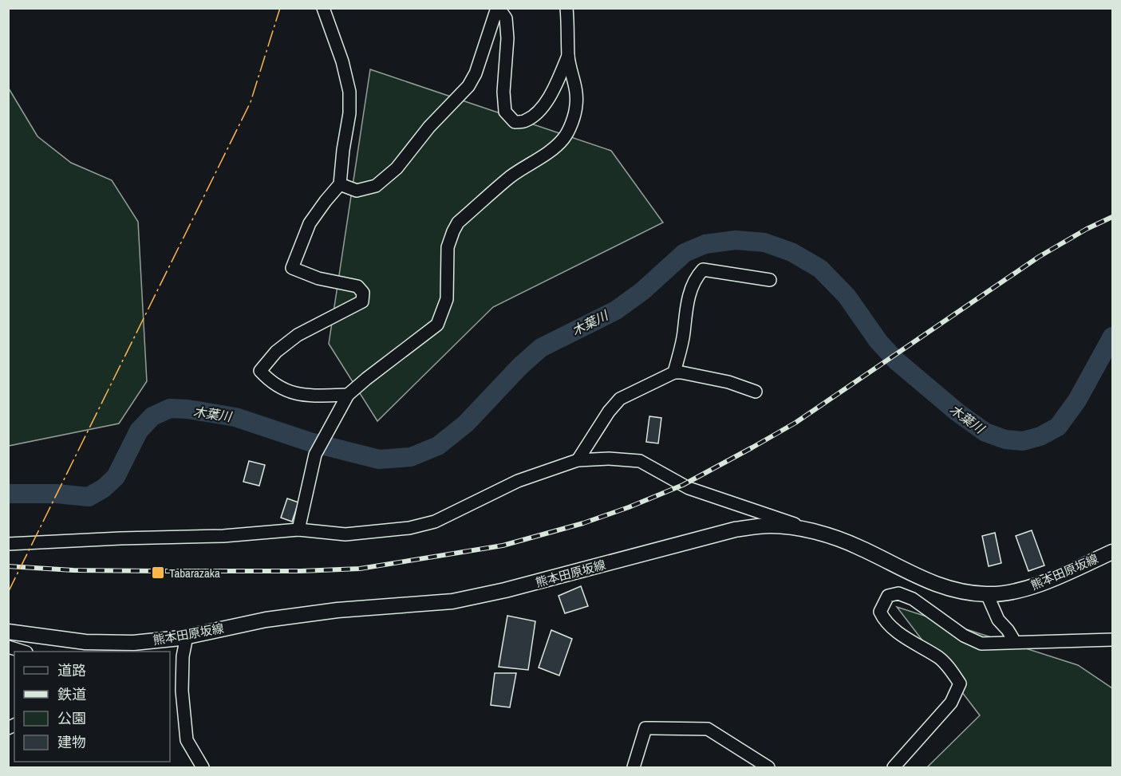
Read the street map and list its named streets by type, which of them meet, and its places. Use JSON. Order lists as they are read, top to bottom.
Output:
{
  "streets": {
    "main road": ["熊本田原坂線"]
  },
  "water": ["木葉川"],
  "places": {
    "transit": ["Tabarazaka"]
  },
  "legend": [
    "道路",
    "鉄道",
    "公園",
    "建物"
  ]
}
